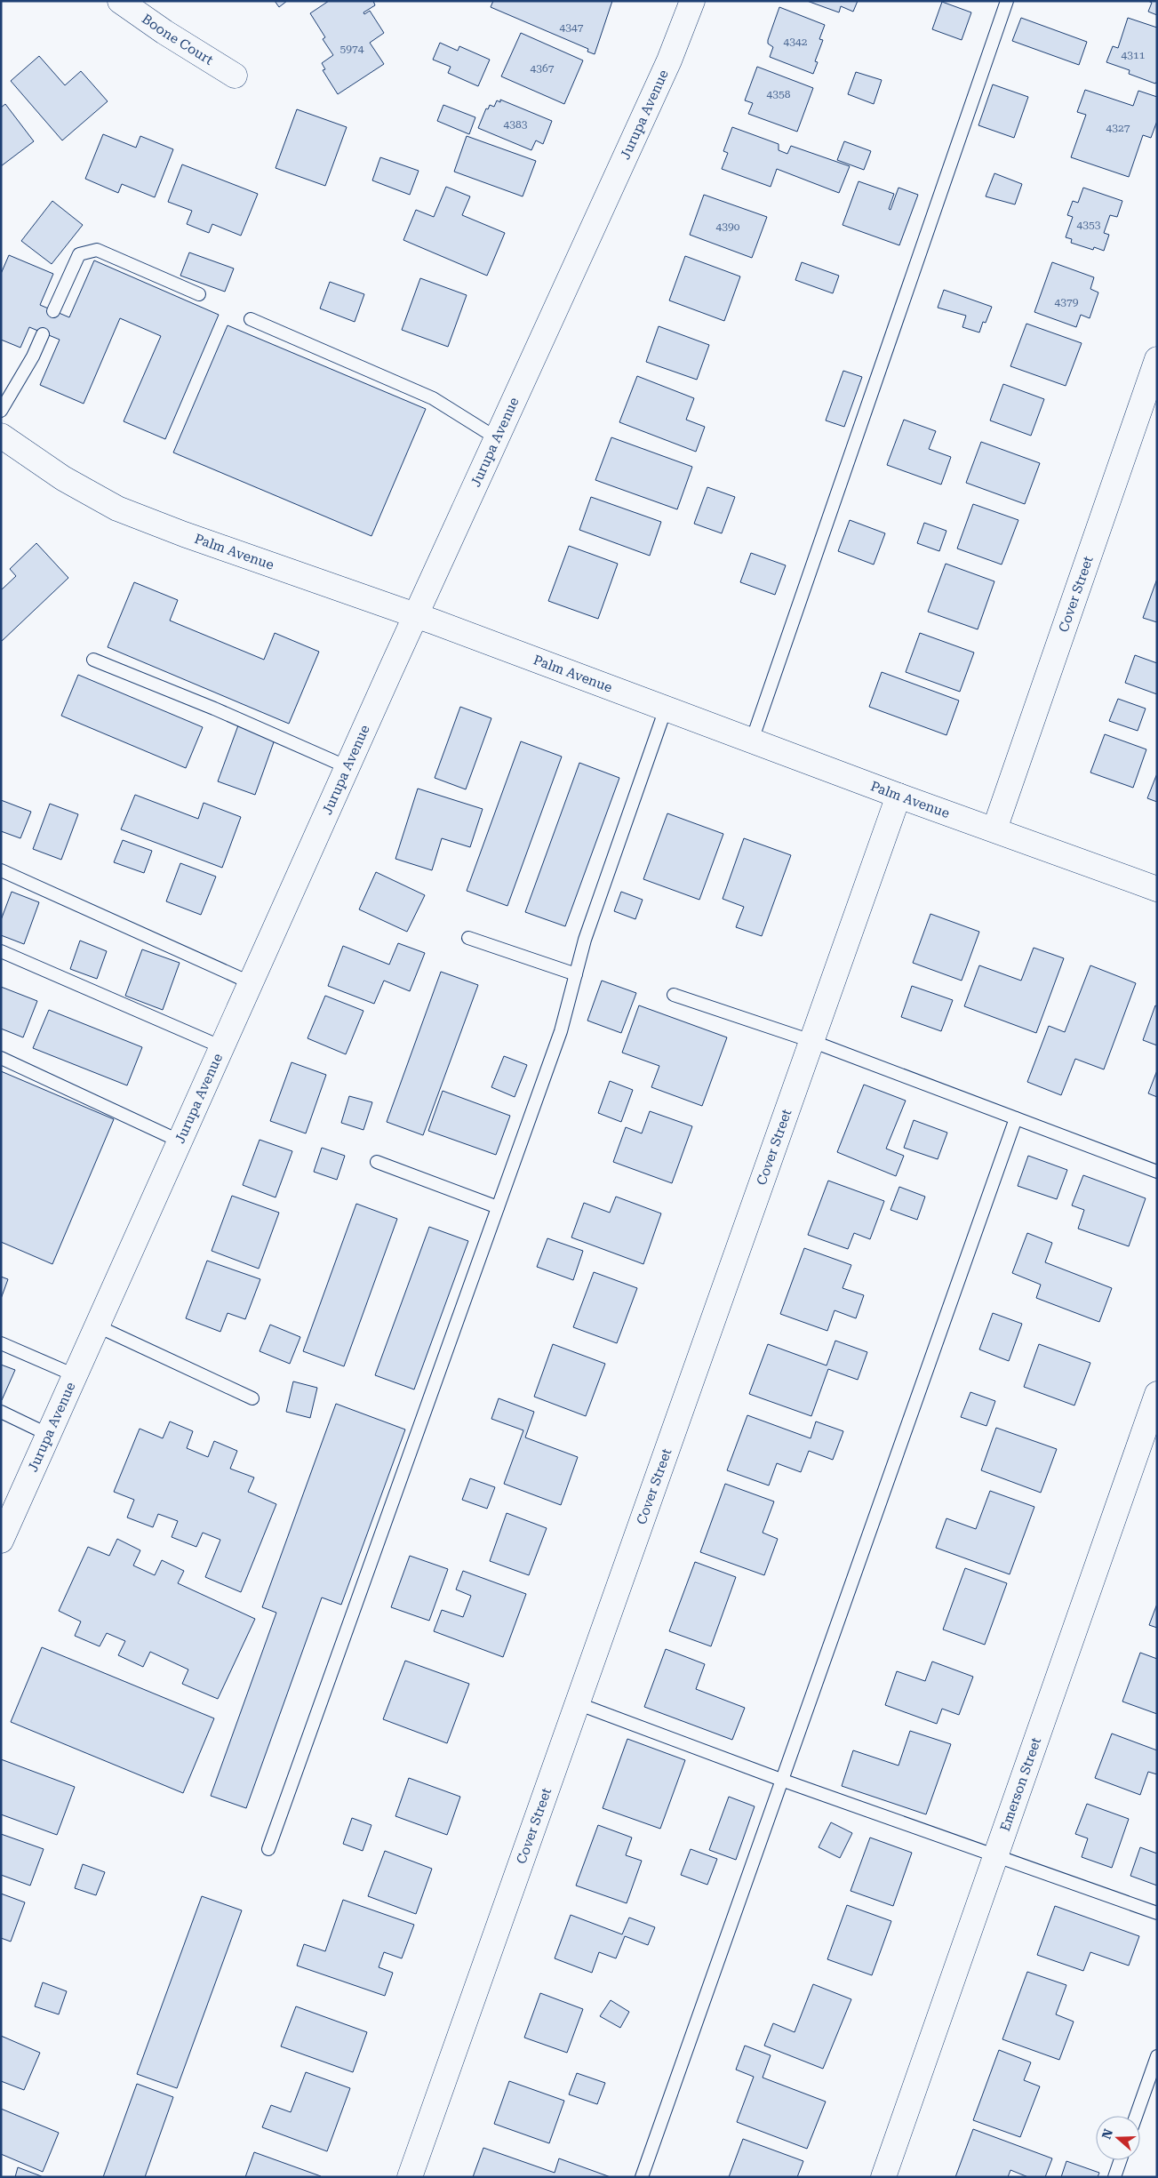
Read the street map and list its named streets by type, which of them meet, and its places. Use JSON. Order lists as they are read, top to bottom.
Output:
{
  "streets": {
    "street": [
      "Boone Court",
      "Jurupa Avenue",
      "Palm Avenue",
      "Cover Street",
      "Emerson Street"
    ]
  },
  "crossings": [
    ["Jurupa Avenue", "Palm Avenue"],
    ["Palm Avenue", "Cover Street"]
  ],
  "house_numbers": [
    "4347",
    "4342",
    "5974",
    "4311",
    "4367",
    "4358",
    "4383",
    "4327",
    "4353",
    "4390",
    "4379"
  ],
  "north": "left"
}
